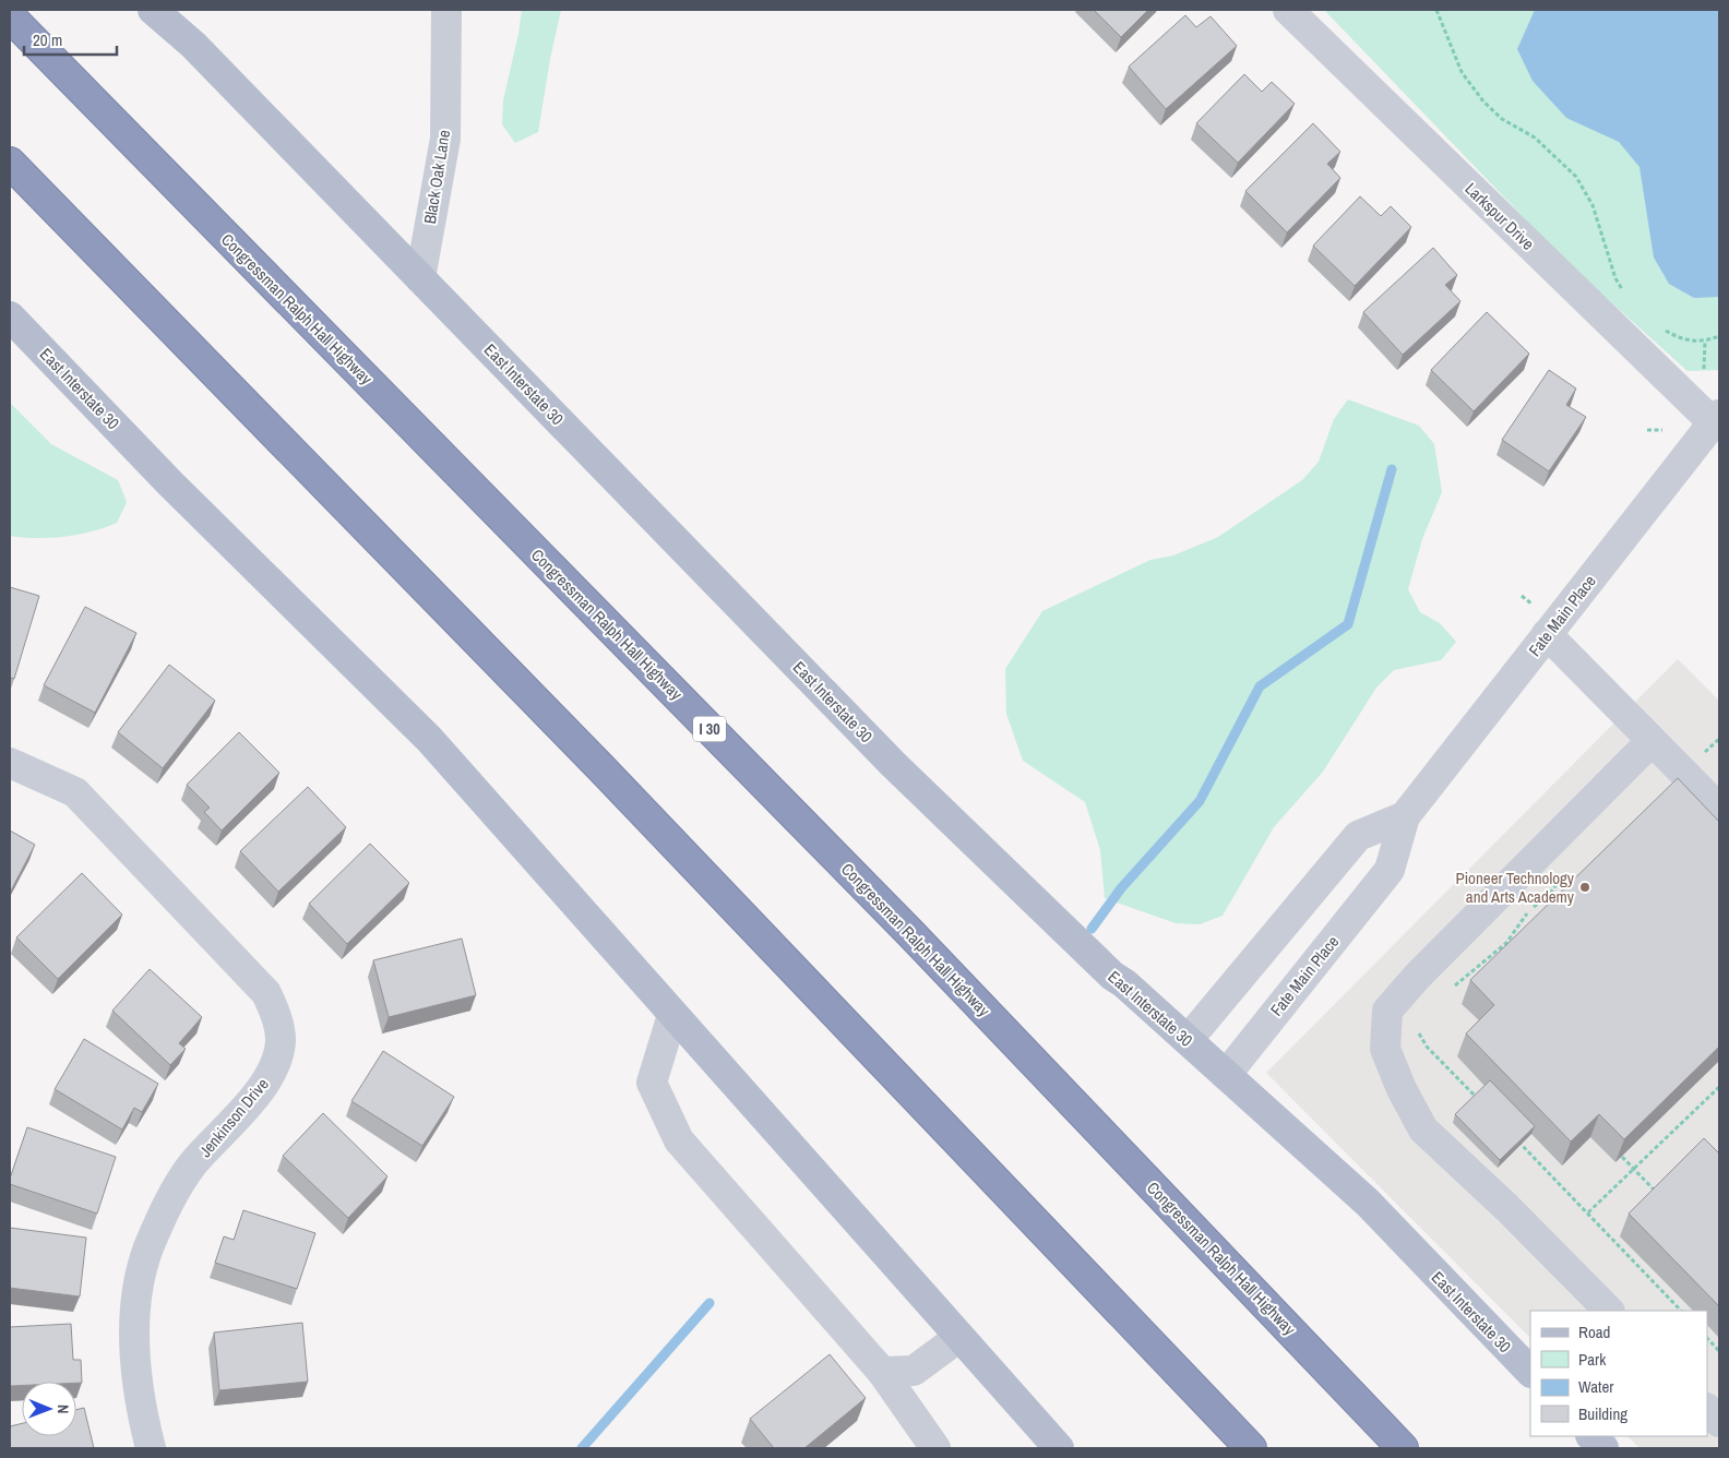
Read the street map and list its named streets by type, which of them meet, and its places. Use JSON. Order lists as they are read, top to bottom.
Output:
{
  "streets": {
    "highway": ["Congressman Ralph Hall Highway", "I 30"],
    "main road": ["East Interstate 30"],
    "street": [
      "Black Oak Lane",
      "Larkspur Drive",
      "Fate Main Place",
      "Jenkinson Drive"
    ]
  },
  "crossings": [
    ["Black Oak Lane", "East Interstate 30"],
    ["Larkspur Drive", "Fate Main Place"],
    ["East Interstate 30", "Fate Main Place"]
  ],
  "places": ["Pioneer Technology and Arts Academy"],
  "legend": [
    "Road",
    "Park",
    "Water",
    "Building"
  ],
  "scale_bar": "20 m",
  "north": "right"
}
